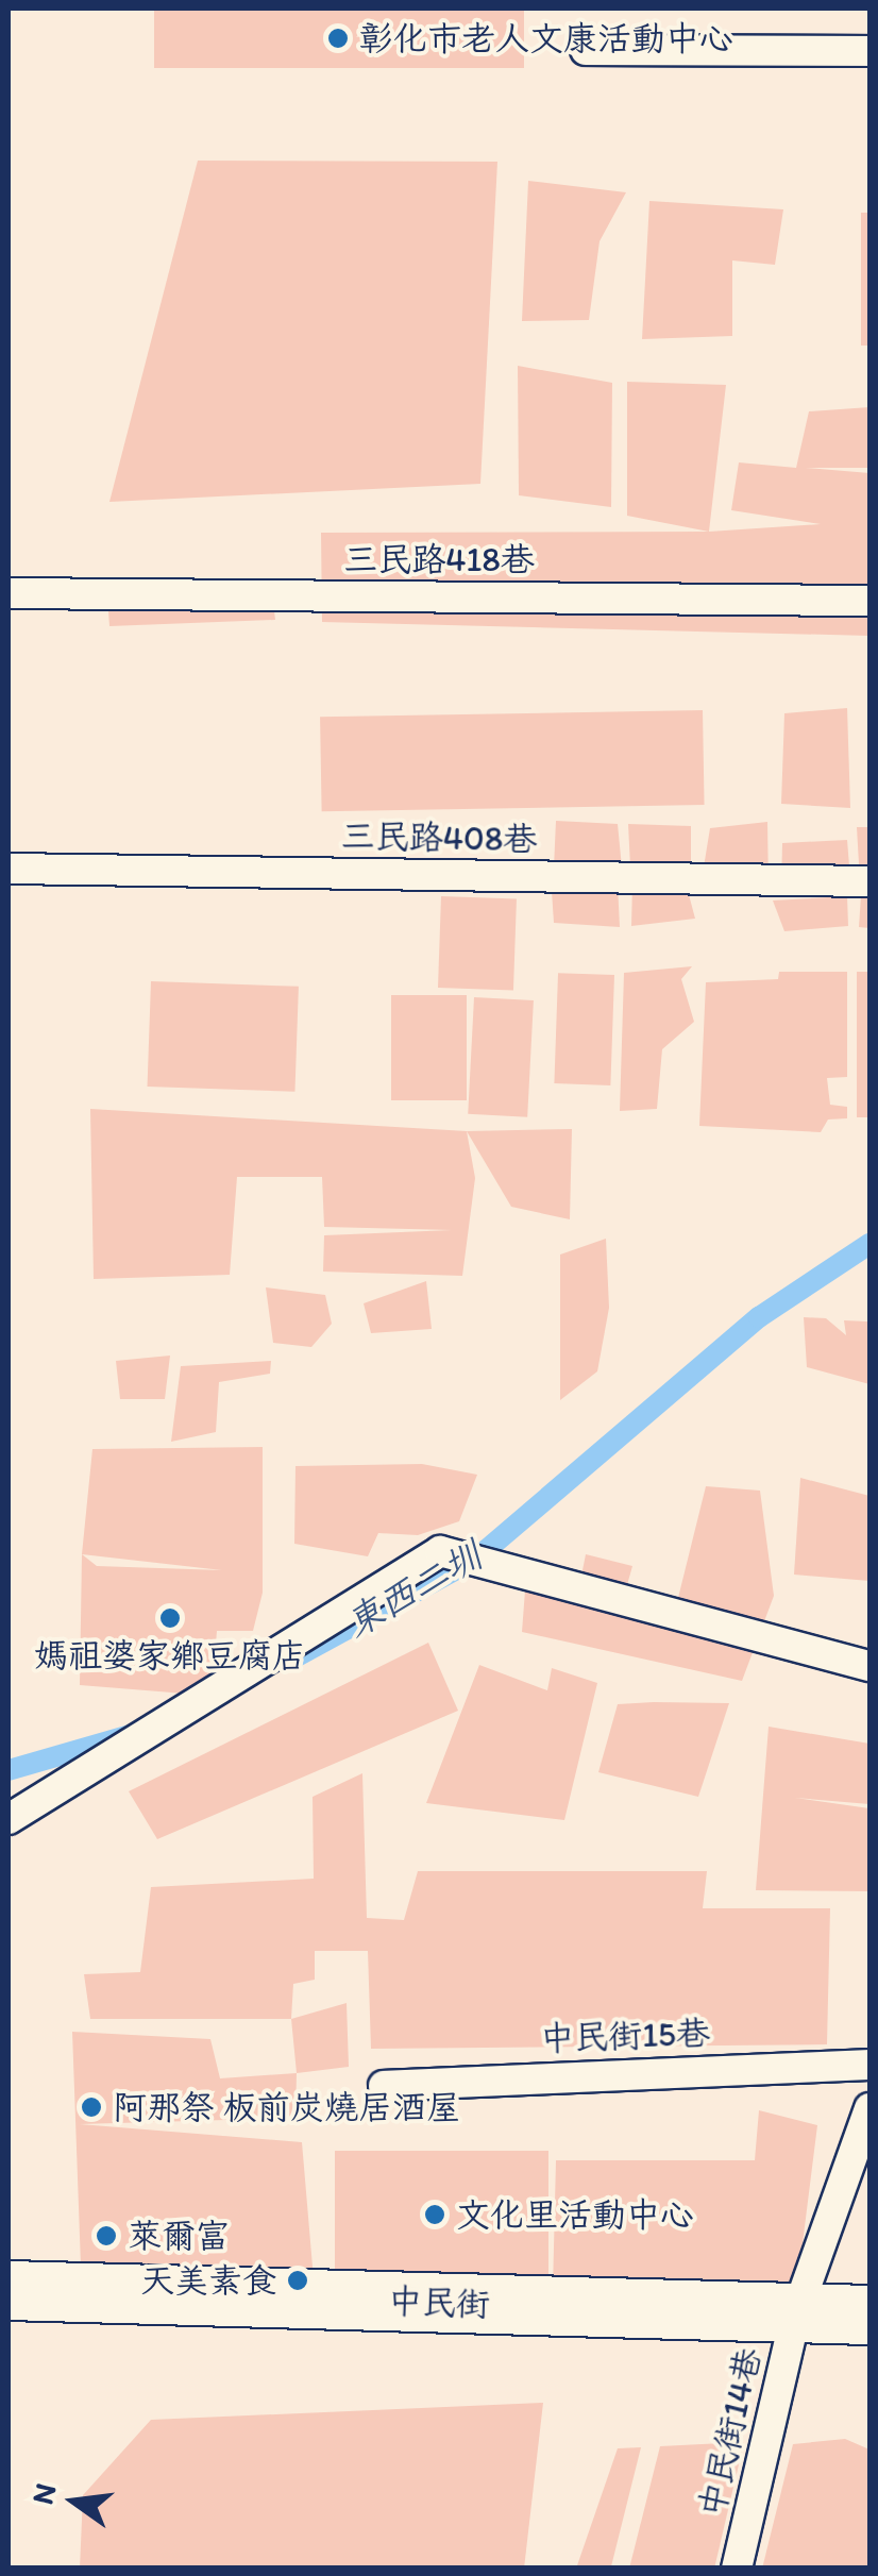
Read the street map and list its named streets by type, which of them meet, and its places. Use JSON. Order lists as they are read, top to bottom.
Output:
{
  "streets": {
    "street": ["中民街"],
    "lane": [
      "三民路418巷",
      "三民路408巷",
      "中民街15巷",
      "中民街14巷"
    ]
  },
  "crossings": [
    ["中民街", "中民街14巷"]
  ],
  "water": ["東西二圳"],
  "places": [
    "彰化市老人文康活動中心",
    "媽祖婆家鄉豆腐店",
    "阿那祭 板前炭燒居酒屋",
    "文化里活動中心",
    "萊爾富",
    "天美素食"
  ],
  "north": "left"
}
